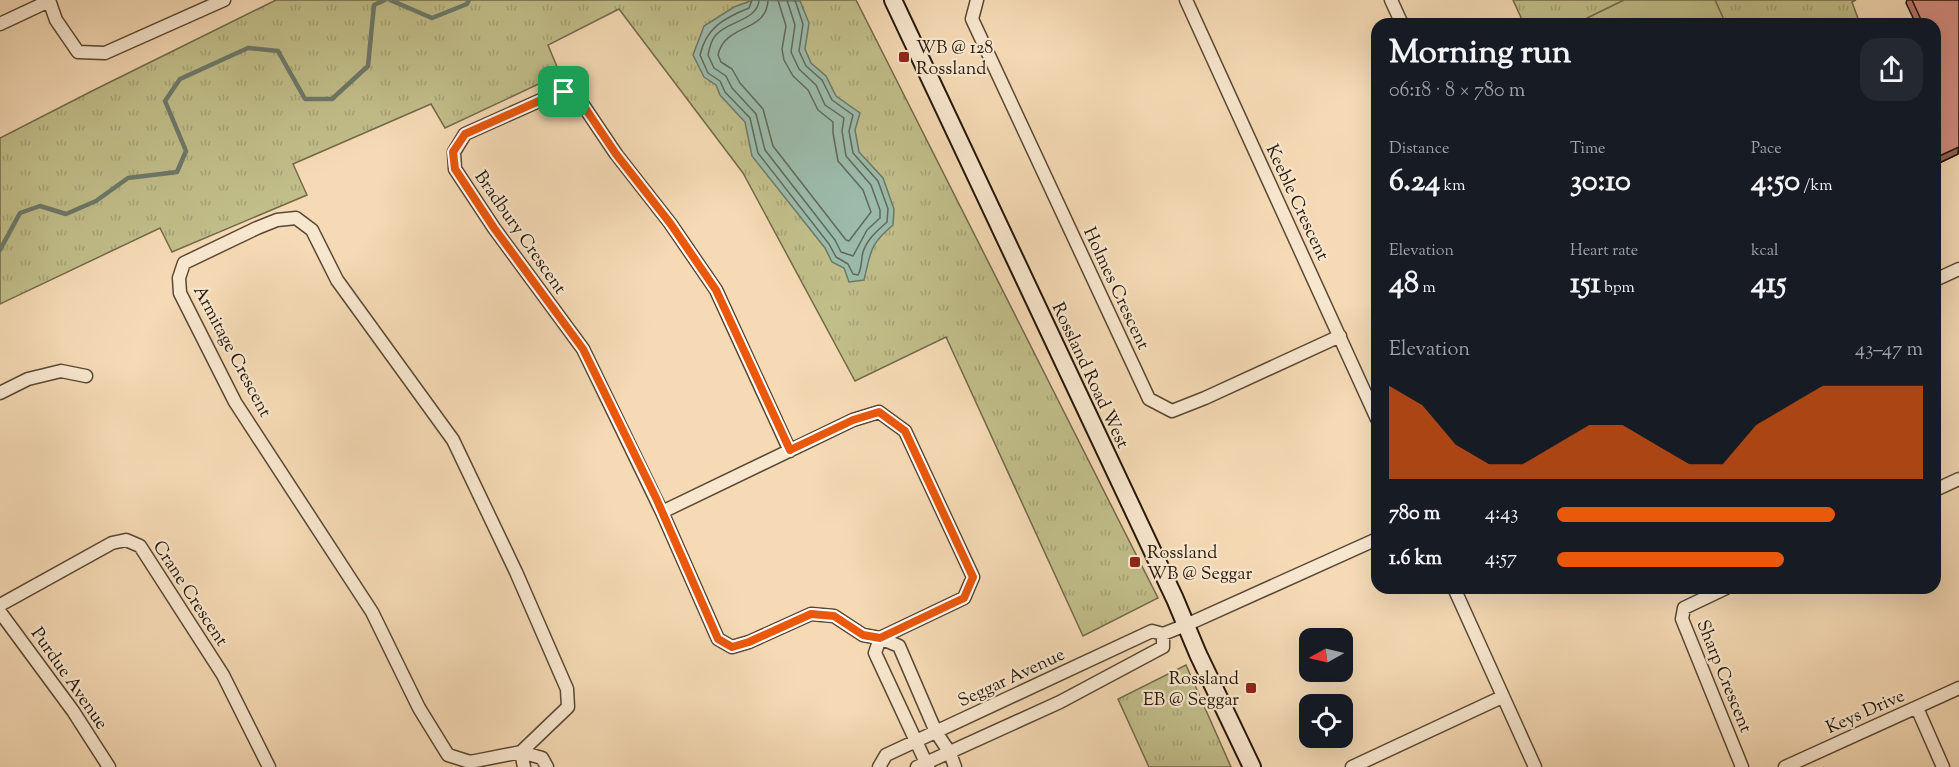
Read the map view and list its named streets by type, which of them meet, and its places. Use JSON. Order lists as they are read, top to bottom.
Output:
{
  "streets": {
    "main road": ["Rossland Road West"],
    "street": [
      "Keeble Crescent",
      "Bradbury Crescent",
      "Holmes Crescent",
      "Armitage Crescent",
      "Crane Crescent",
      "Sharp Crescent",
      "Seggar Avenue",
      "Purdue Avenue",
      "Keys Drive"
    ]
  },
  "crossings": [
    ["Keeble Crescent", "Holmes Crescent"],
    ["Bradbury Crescent", "Seggar Avenue"],
    ["Rossland Road West", "Seggar Avenue"]
  ],
  "places": {
    "transit": ["WB @ 128 Rossland", "Rossland WB @ Seggar", "Rossland EB @ Seggar"]
  },
  "north": "left",
  "page": {
    "heading": ["Morning run", "06:18 · 8 × 780 m"],
    "stats": [
      ["Distance", "6.24 km"],
      ["Time", "30:10"],
      ["Pace", "4:50 /km"],
      ["Elevation", "48 m"],
      ["Heart rate", "151 bpm"],
      ["kcal", "415"]
    ],
    "chart": ["Elevation", "43–47 m"],
    "list": [
      {
        "name": "780 m",
        "note": "4:43"
      },
      {
        "name": "1.6 km",
        "note": "4:57"
      }
    ]
  }
}
